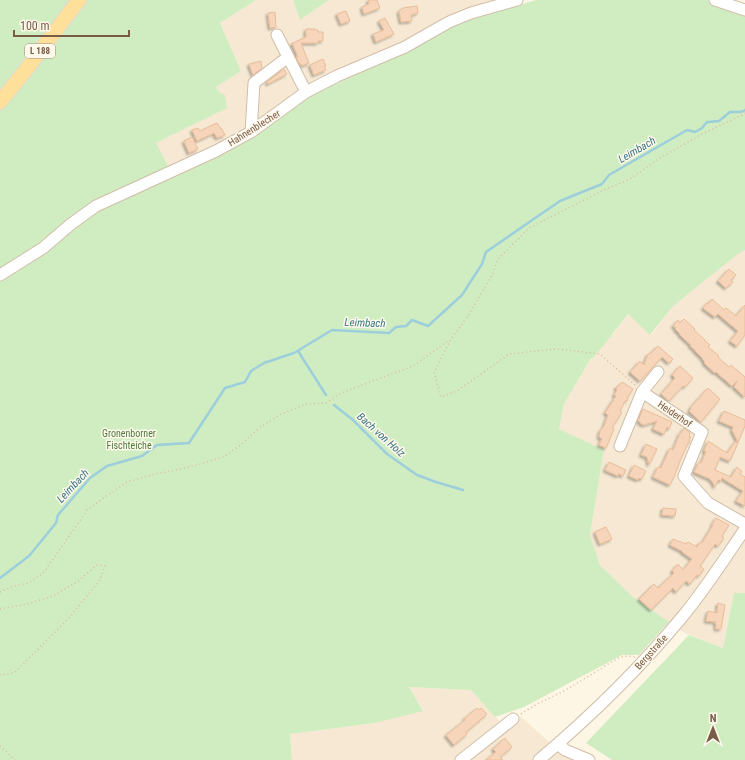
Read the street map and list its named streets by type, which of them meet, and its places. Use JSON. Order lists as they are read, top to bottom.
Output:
{
  "streets": {
    "main road": ["L 188"],
    "street": ["Hahnenblecher", "Heiderhof", "Bergstraße"]
  },
  "water": ["Leimbach", "Bach von Holz"],
  "parks": ["Gronenborner Fischteiche"],
  "scale_bar": "100 m",
  "north": "top"
}
